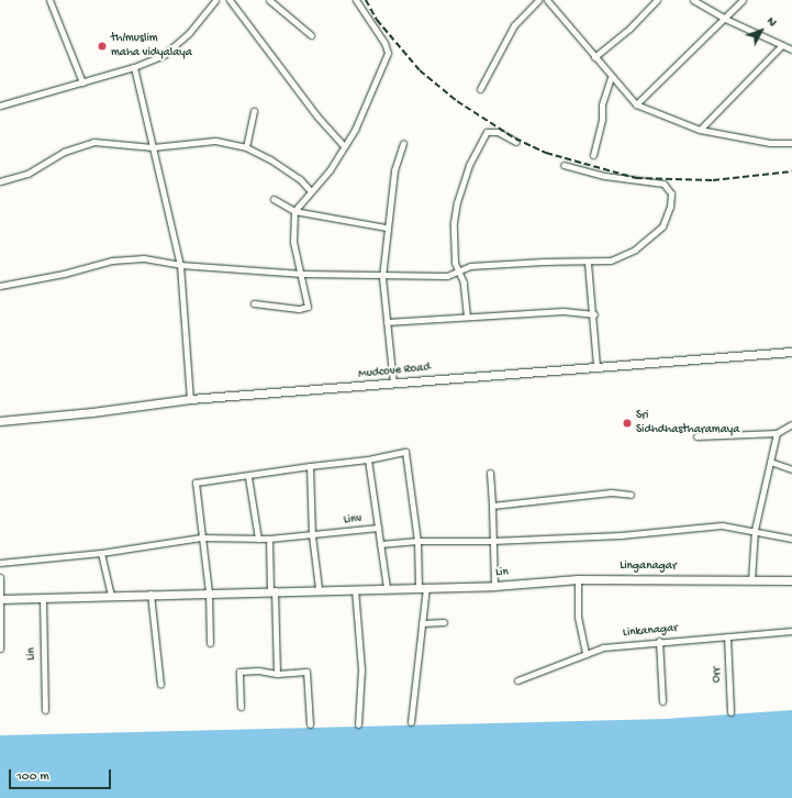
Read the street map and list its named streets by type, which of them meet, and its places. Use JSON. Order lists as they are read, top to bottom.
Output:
{
  "streets": {
    "street": [
      "Mudcove Road",
      "Linv",
      "Linganagar",
      "Lin",
      "Linkanagar",
      "Orr"
    ]
  },
  "crossings": [
    ["Linv", "Lin"],
    ["Linganagar", "Lin"],
    ["Linkanagar", "Orr"]
  ],
  "places": ["th/muslim maha vidyalaya", "Sri Sidhdhastharamaya"],
  "scale_bar": "100 m",
  "north": "top right"
}
